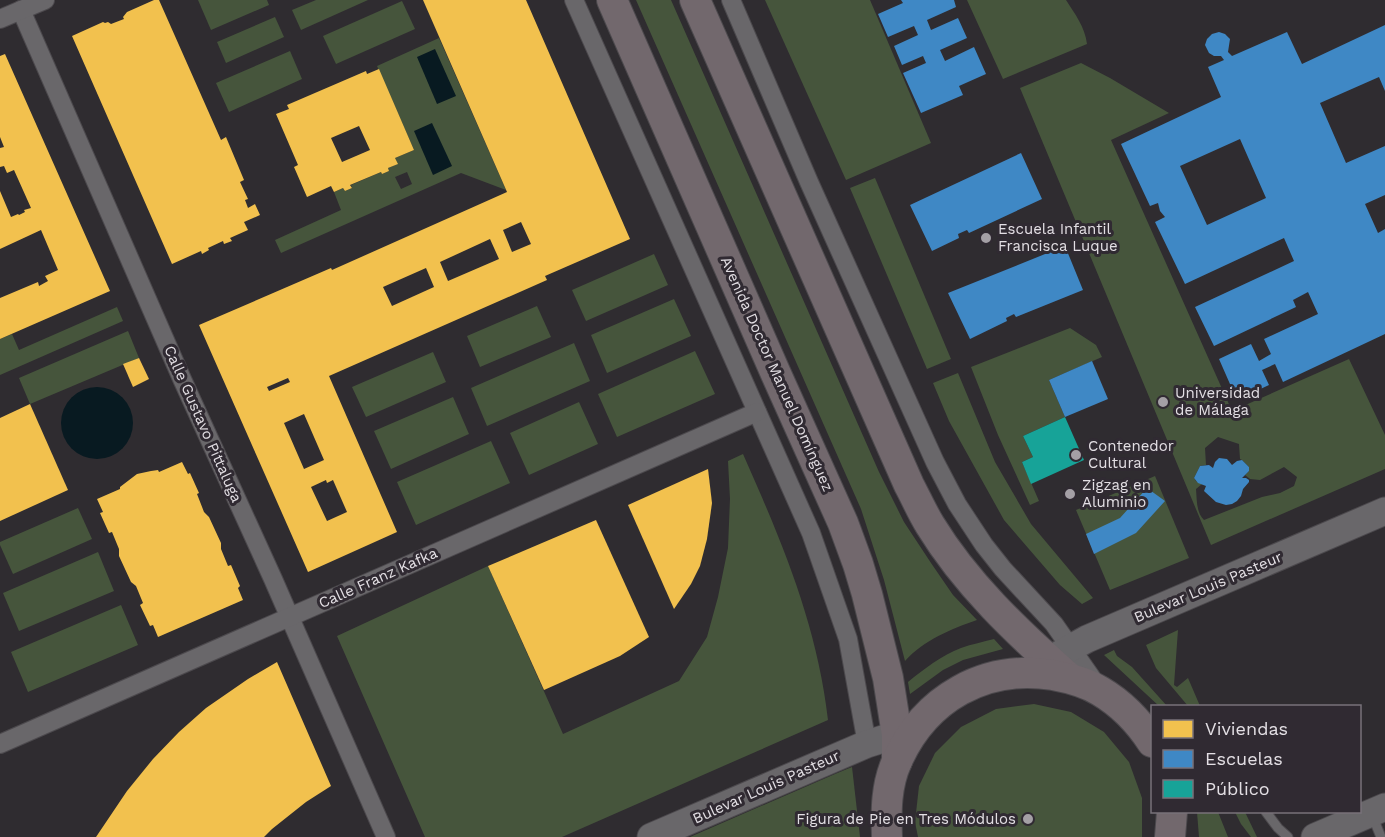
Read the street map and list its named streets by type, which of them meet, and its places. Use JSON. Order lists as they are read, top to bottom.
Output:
{
  "streets": {
    "main road": ["Avenida Doctor Manuel Domínguez"],
    "street": ["Calle Gustavo Pittaluga", "Calle Franz Kafka", "Bulevar Louis Pasteur"]
  },
  "crossings": [
    ["Avenida Doctor Manuel Domínguez", "Bulevar Louis Pasteur"],
    ["Calle Gustavo Pittaluga", "Calle Franz Kafka"]
  ],
  "places": [
    "Escuela Infantil Francisca Luque",
    "Universidad de Málaga",
    "Contenedor Cultural",
    "Zigzag en Aluminio",
    "Figura de Pie en Tres Módulos"
  ],
  "legend": ["Viviendas", "Escuelas", "Público"]
}
